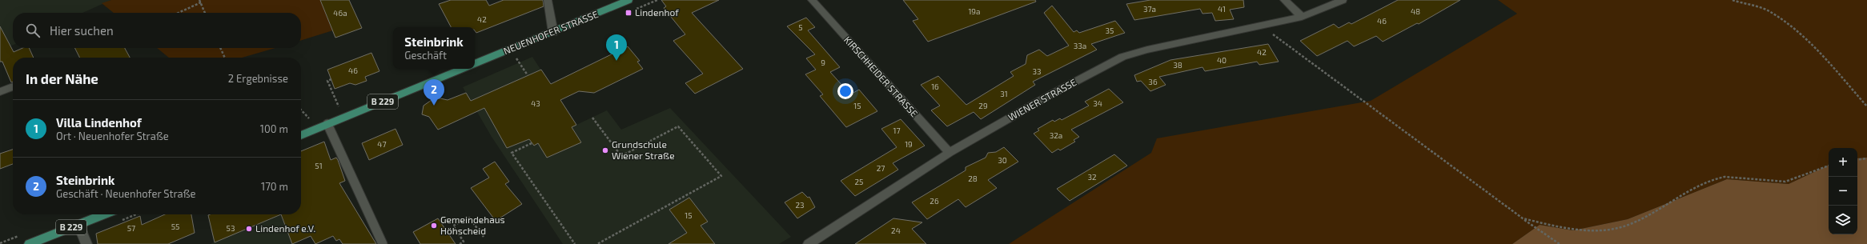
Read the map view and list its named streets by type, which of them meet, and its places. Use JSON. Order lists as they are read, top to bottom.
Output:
{
  "streets": {
    "main road": ["NEUENHOFER STRASSE", "B 229"],
    "street": ["KIRSCHHEIDER STRASSE", "WIENER STRASSE"]
  },
  "crossings": [
    ["KIRSCHHEIDER STRASSE", "WIENER STRASSE"]
  ],
  "places": {
    "transit": ["Lindenhof"],
    "other": ["Grundschule Wiener Straße", "Gemeindehaus Höhscheid", "Lindenhof e.V."]
  },
  "house_numbers": [
    "37a",
    "41",
    "19a",
    "48",
    "46a",
    "42",
    "46",
    "5",
    "35",
    "33a",
    "42",
    "40",
    "9",
    "38",
    "46",
    "33",
    "36",
    "16",
    "31",
    "43",
    "34",
    "15",
    "29",
    "17",
    "32a",
    "47",
    "19",
    "30",
    "51",
    "27",
    "32",
    "28",
    "25",
    "26",
    "23",
    "15",
    "55",
    "57",
    "53",
    "24"
  ],
  "page": {
    "search": "Hier suchen",
    "popup": ["Steinbrink", "Geschäft"],
    "pins": ["1", "2"],
    "heading": ["In der Nähe", "2 Ergebnisse"],
    "list": [
      {
        "mark": "1",
        "name": "Villa Lindenhof",
        "note": "Ort · Neuenhofer Straße",
        "value": "100 m"
      },
      {
        "mark": "2",
        "name": "Steinbrink",
        "note": "Geschäft · Neuenhofer Straße",
        "value": "170 m"
      }
    ],
    "map_buttons": ["+", "−"]
  }
}
